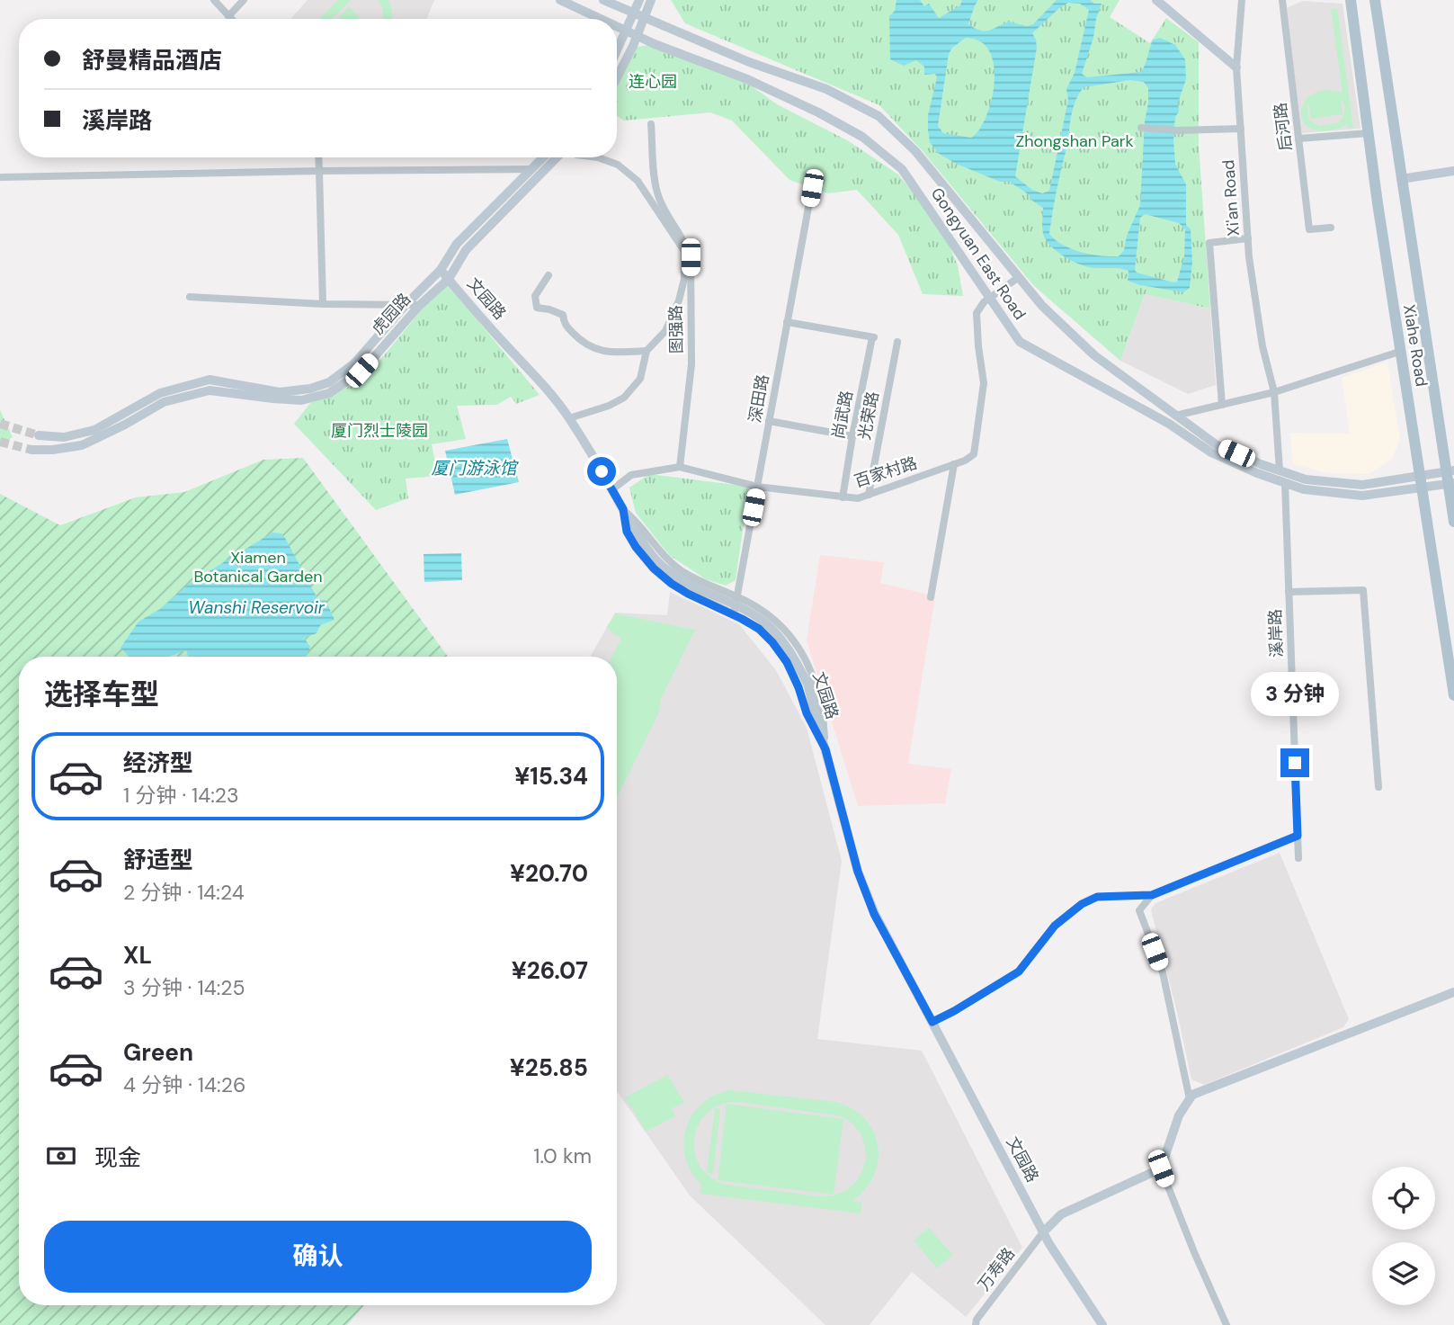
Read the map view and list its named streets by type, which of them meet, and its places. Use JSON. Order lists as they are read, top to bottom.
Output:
{
  "streets": {
    "main road": [
      "Gongyuan East Road",
      "文园路",
      "虎园路",
      "Xiahe Road"
    ],
    "street": [
      "后河路",
      "Xi'an Road",
      "图强路",
      "深田路",
      "尚武路",
      "光荣路",
      "百家村路",
      "溪岸路",
      "万寿路"
    ]
  },
  "crossings": [
    ["Xi'an Road", "Gongyuan East Road"],
    ["Gongyuan East Road", "Xiahe Road"],
    ["Gongyuan East Road", "百家村路"],
    ["Gongyuan East Road", "溪岸路"],
    ["文园路", "虎园路"],
    ["文园路", "百家村路"],
    ["文园路", "万寿路"],
    ["图强路", "百家村路"],
    ["深田路", "尚武路"],
    ["深田路", "百家村路"],
    ["尚武路", "百家村路"],
    ["光荣路", "百家村路"]
  ],
  "water": ["厦门游泳馆", "Wanshi Reservoir"],
  "parks": [
    "连心园",
    "Zhongshan Park",
    "厦门烈士陵园",
    "Xiamen Botanical Garden"
  ],
  "page": {
    "banner": ["舒曼精品酒店", "溪岸路"],
    "heading": "选择车型",
    "bubble": "3 分钟",
    "list": [
      {
        "name": "经济型",
        "note": "1 分钟 · 14:23",
        "value": "¥15.34"
      },
      {
        "name": "舒适型",
        "note": "2 分钟 · 14:24",
        "value": "¥20.70"
      },
      {
        "name": "XL",
        "note": "3 分钟 · 14:25",
        "value": "¥26.07"
      },
      {
        "name": "Green",
        "note": "4 分钟 · 14:26",
        "value": "¥25.85"
      }
    ],
    "pay": ["现金", "1.0 km"],
    "buttons": "确认"
  }
}
